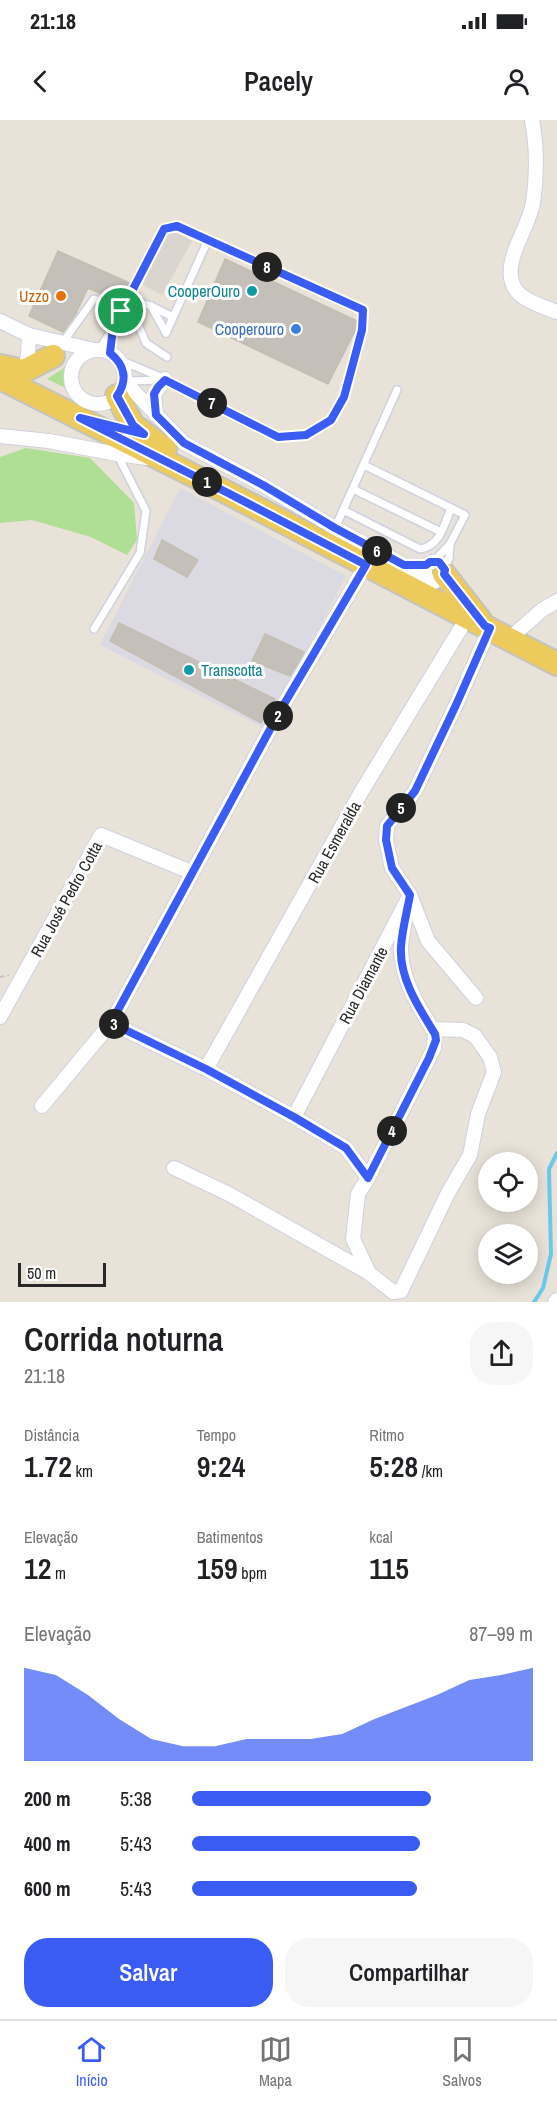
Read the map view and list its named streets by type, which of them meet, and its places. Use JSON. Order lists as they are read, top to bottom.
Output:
{
  "streets": {
    "street": ["Rua Esmeralda", "Rua José Pedro Cotta", "Rua Diamante"]
  },
  "places": [
    "CooperOuro",
    "Uzzo",
    "Cooperouro",
    "Transcotta"
  ],
  "scale_bar": "50 m",
  "page": {
    "status": "21:18",
    "header": "Pacely",
    "pins": [
      "8",
      "7",
      "1",
      "6",
      "2",
      "5",
      "3",
      "4"
    ],
    "scale": "50 m",
    "heading": ["Corrida noturna", "21:18"],
    "stats": [
      ["Distância", "1.72 km"],
      ["Tempo", "9:24"],
      ["Ritmo", "5:28 /km"],
      ["Elevação", "12 m"],
      ["Batimentos", "159 bpm"],
      ["kcal", "115"]
    ],
    "chart": ["Elevação", "87–99 m"],
    "list": [
      {
        "name": "200 m",
        "note": "5:38"
      },
      {
        "name": "400 m",
        "note": "5:43"
      },
      {
        "name": "600 m",
        "note": "5:43"
      }
    ],
    "buttons": ["Salvar", "Compartilhar"],
    "tabs": ["Início", "Mapa", "Salvos"]
  }
}
